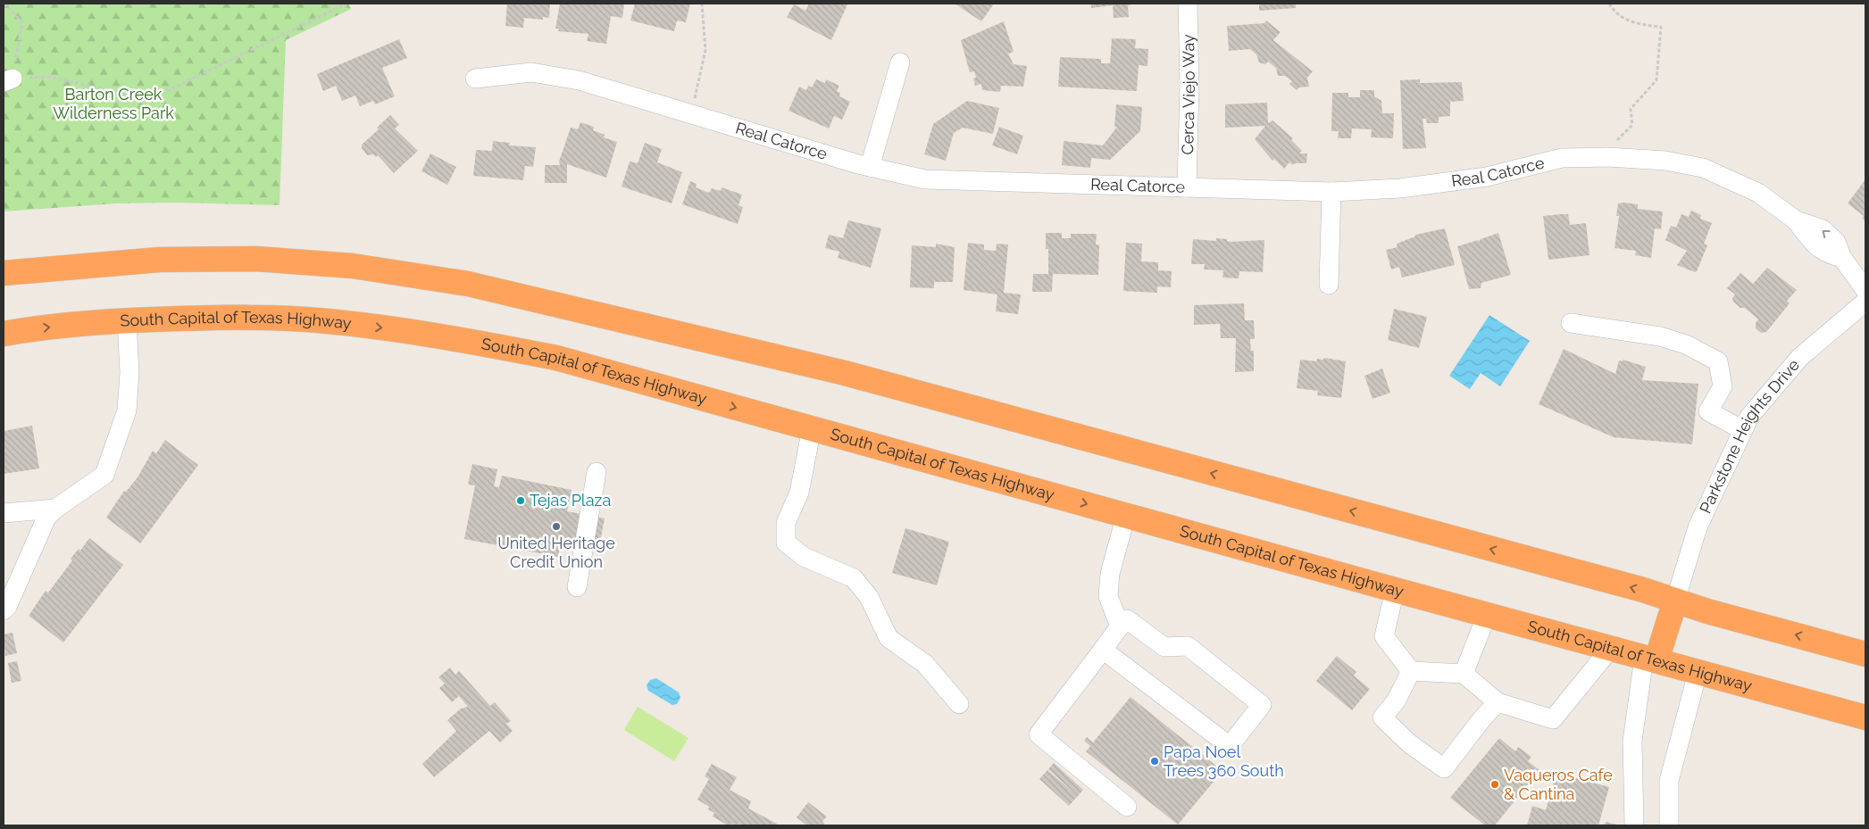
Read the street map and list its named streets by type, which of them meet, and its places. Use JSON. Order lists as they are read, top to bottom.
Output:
{
  "streets": {
    "highway": ["South Capital of Texas Highway"],
    "street": ["Cerca Viejo Way", "Real Catorce", "Parkstone Heights Drive"]
  },
  "crossings": [
    ["Cerca Viejo Way", "Real Catorce"]
  ],
  "parks": ["Barton Creek Wilderness Park"],
  "places": [
    "Tejas Plaza",
    "United Heritage Credit Union",
    "Papa Noel Trees 360 South",
    "Vaqueros Cafe & Cantina"
  ]
}
